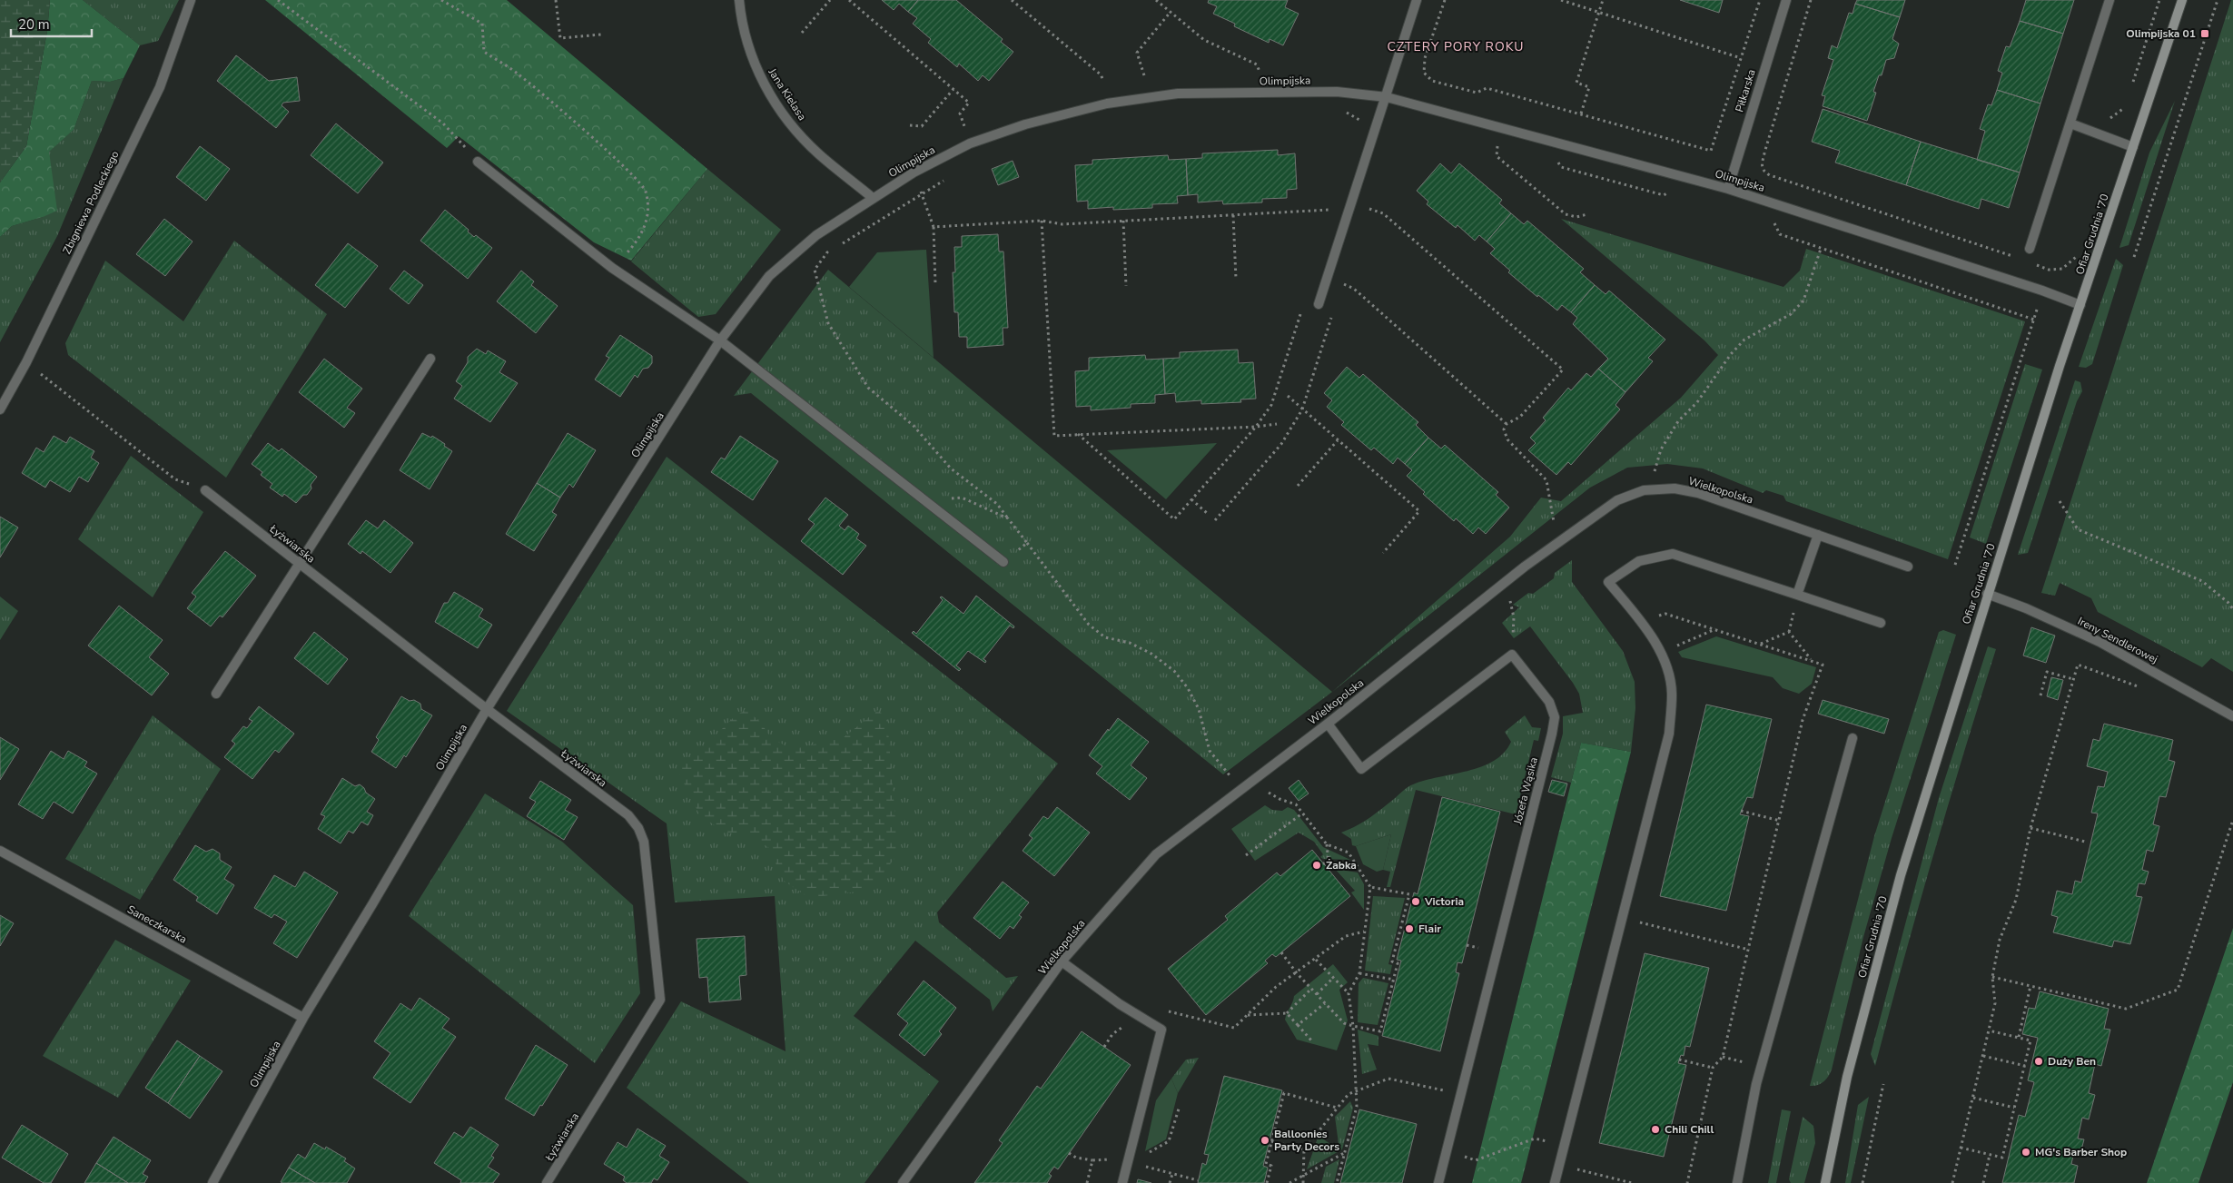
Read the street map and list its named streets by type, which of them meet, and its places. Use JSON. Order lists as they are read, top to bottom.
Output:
{
  "streets": {
    "street": [
      "Olimpijska",
      "Piłkarska",
      "Jana Kielasa",
      "Zbigniewa Podleckiego",
      "Ofiar Grudnia '70",
      "Wielkopolska",
      "Łyżwiarska",
      "Ireny Sendlerowej",
      "Józefa Wąsika",
      "Saneczkarska"
    ]
  },
  "crossings": [
    ["Olimpijska", "Piłkarska"],
    ["Olimpijska", "Jana Kielasa"],
    ["Olimpijska", "Ofiar Grudnia '70"],
    ["Olimpijska", "Łyżwiarska"],
    ["Olimpijska", "Saneczkarska"],
    ["Ofiar Grudnia '70", "Ireny Sendlerowej"],
    ["Wielkopolska", "Józefa Wąsika"]
  ],
  "districts": ["CZTERY PORY ROKU"],
  "places": {
    "transit": ["Olimpijska 01"],
    "other": [
      "Żabka",
      "Victoria",
      "Flair",
      "Duży Ben",
      "Chili Chill",
      "Balloonies Party Decors",
      "MG's Barber Shop"
    ]
  },
  "scale_bar": "20 m"
}
